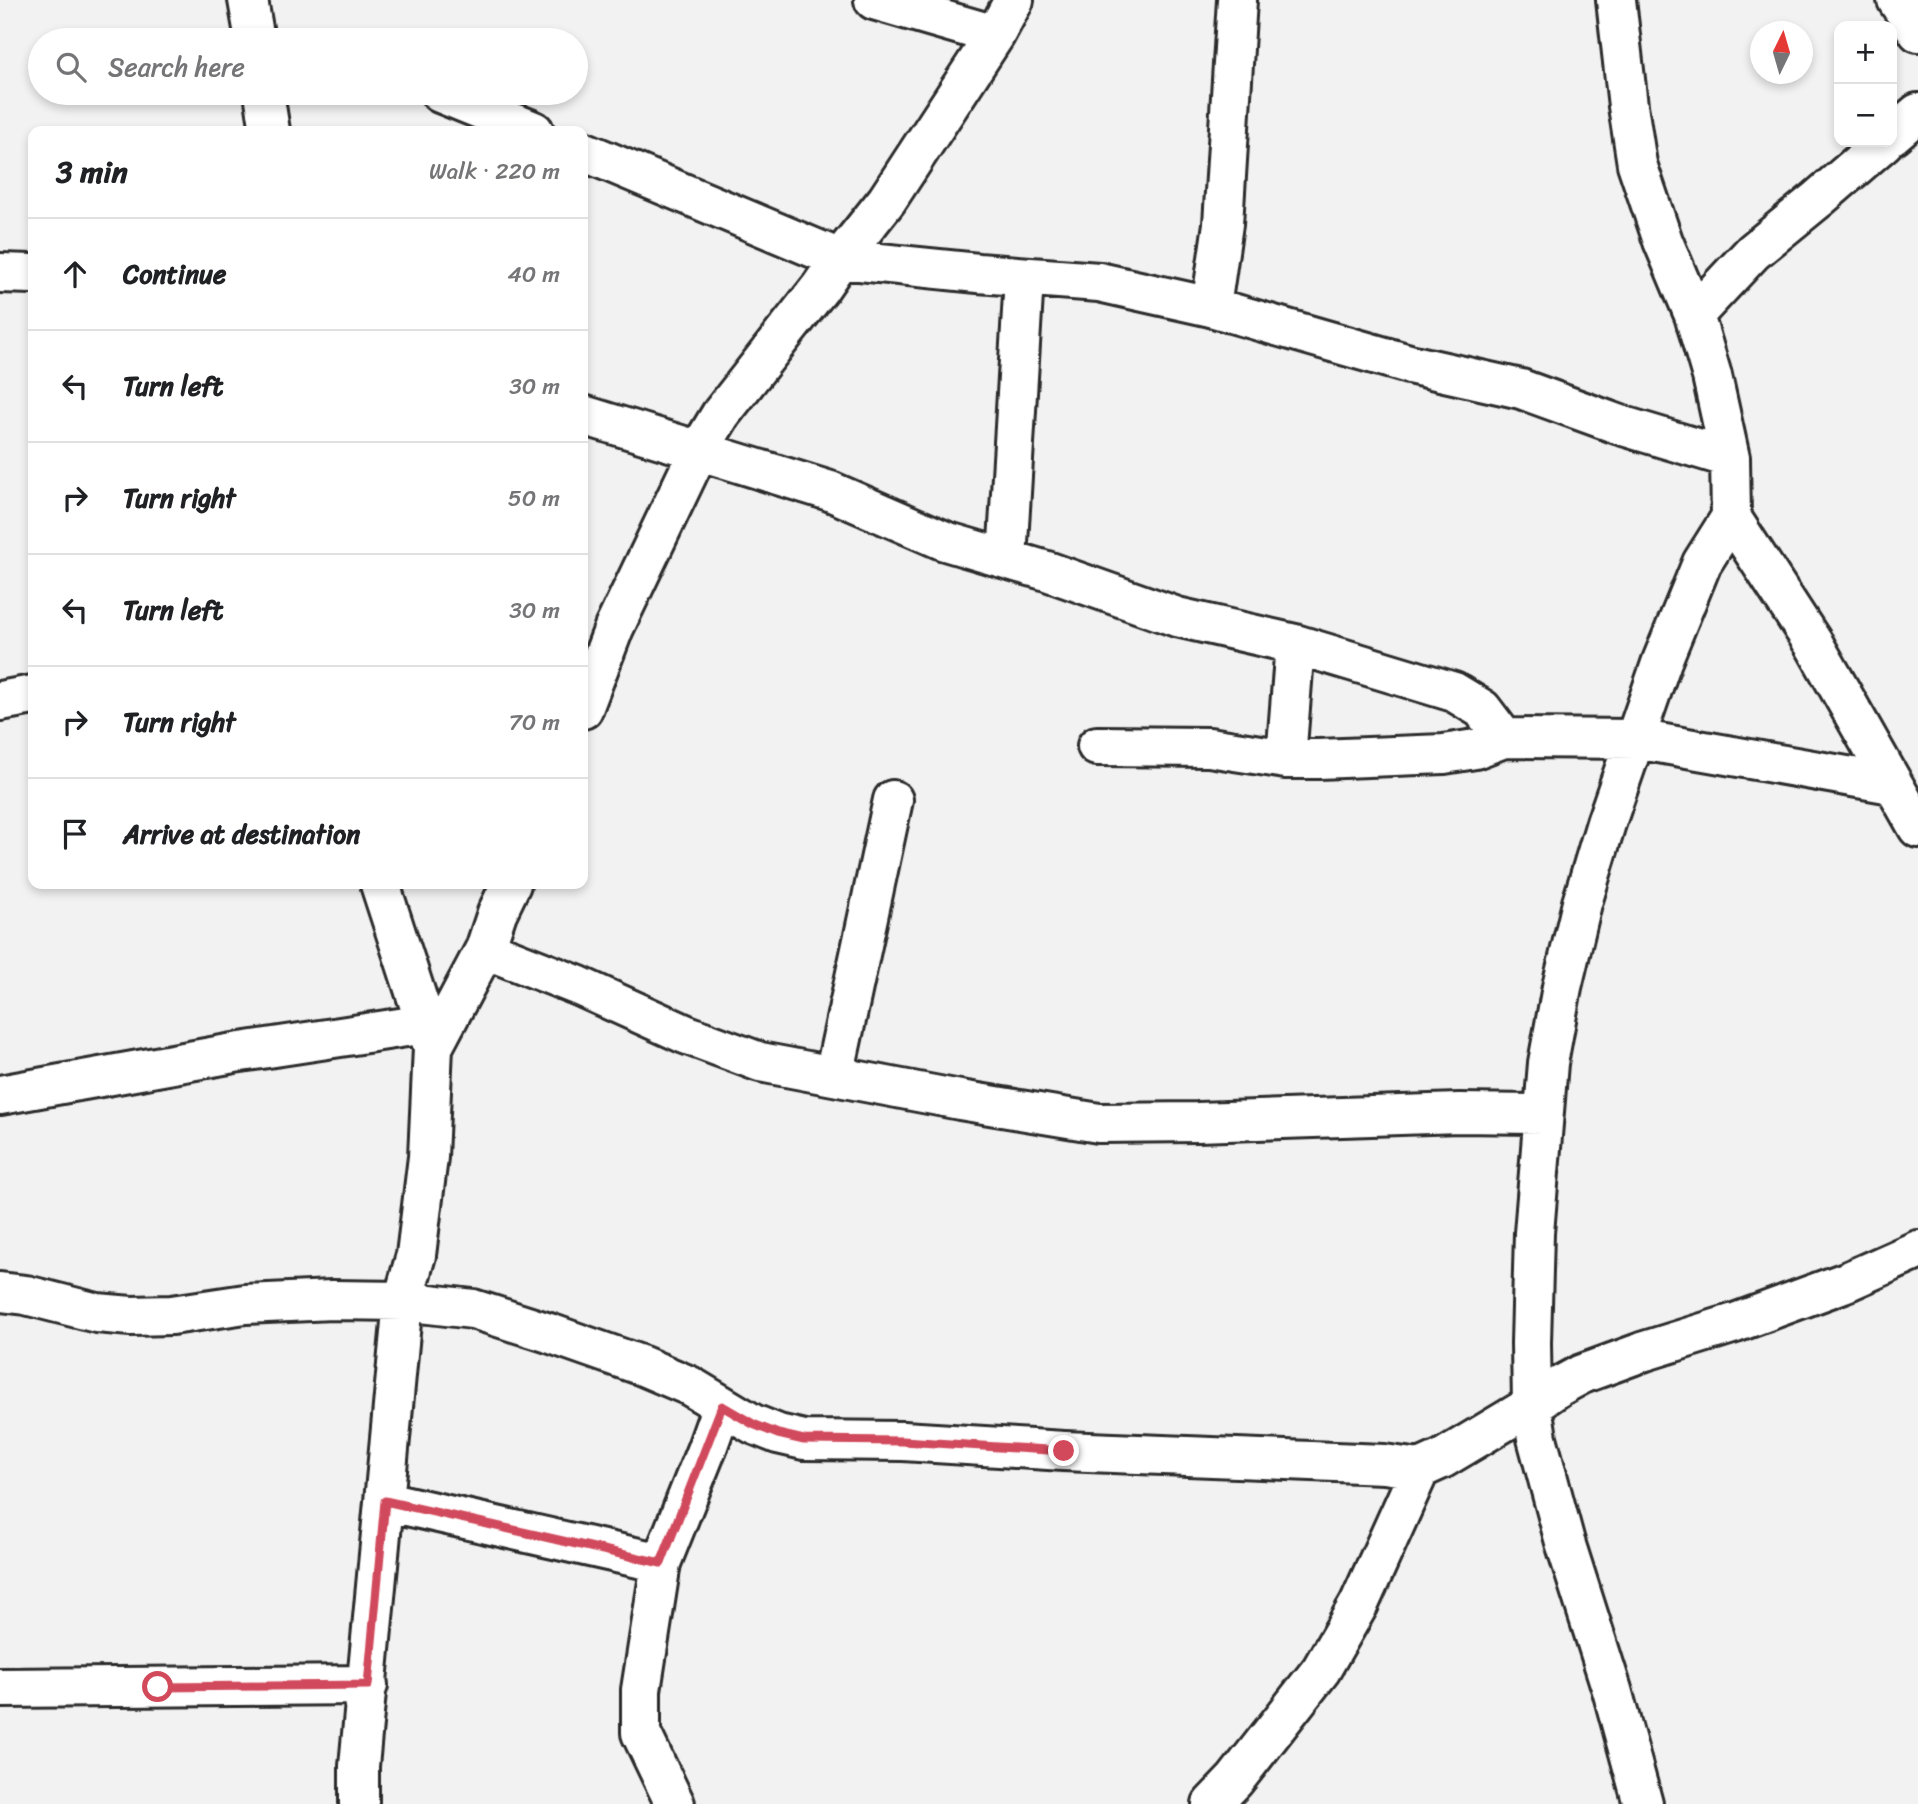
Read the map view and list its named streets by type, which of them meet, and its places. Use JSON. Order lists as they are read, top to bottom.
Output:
{
  "north": "top",
  "page": {
    "map_buttons": ["+", "−"],
    "search": "Search here",
    "heading": ["3 min", "Walk · 220 m"],
    "list": [
      ["Continue", "40 m"],
      ["Turn left", "30 m"],
      ["Turn right", "50 m"],
      ["Turn left", "30 m"],
      ["Turn right", "70 m"],
      "Arrive at destination"
    ]
  }
}
